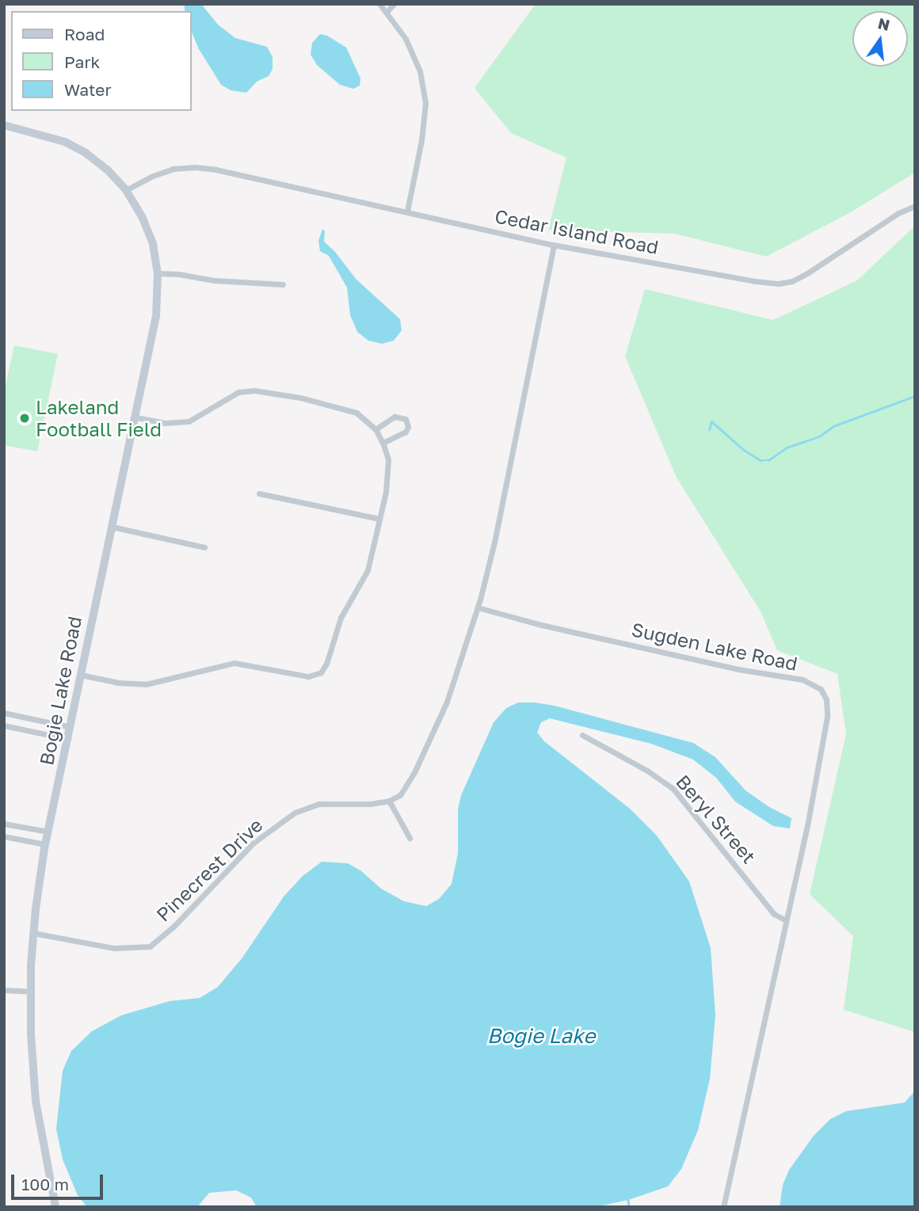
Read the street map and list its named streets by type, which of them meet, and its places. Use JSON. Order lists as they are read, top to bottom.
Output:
{
  "streets": {
    "main road": ["Bogie Lake Road"],
    "street": [
      "Cedar Island Road",
      "Sugden Lake Road",
      "Beryl Street",
      "Pinecrest Drive"
    ]
  },
  "crossings": [
    ["Cedar Island Road", "Bogie Lake Road"],
    ["Sugden Lake Road", "Beryl Street"],
    ["Bogie Lake Road", "Pinecrest Drive"]
  ],
  "water": ["Bogie Lake"],
  "places": ["Lakeland Football Field"],
  "legend": ["Road", "Park", "Water"],
  "scale_bar": "100 m",
  "north": "top"
}
